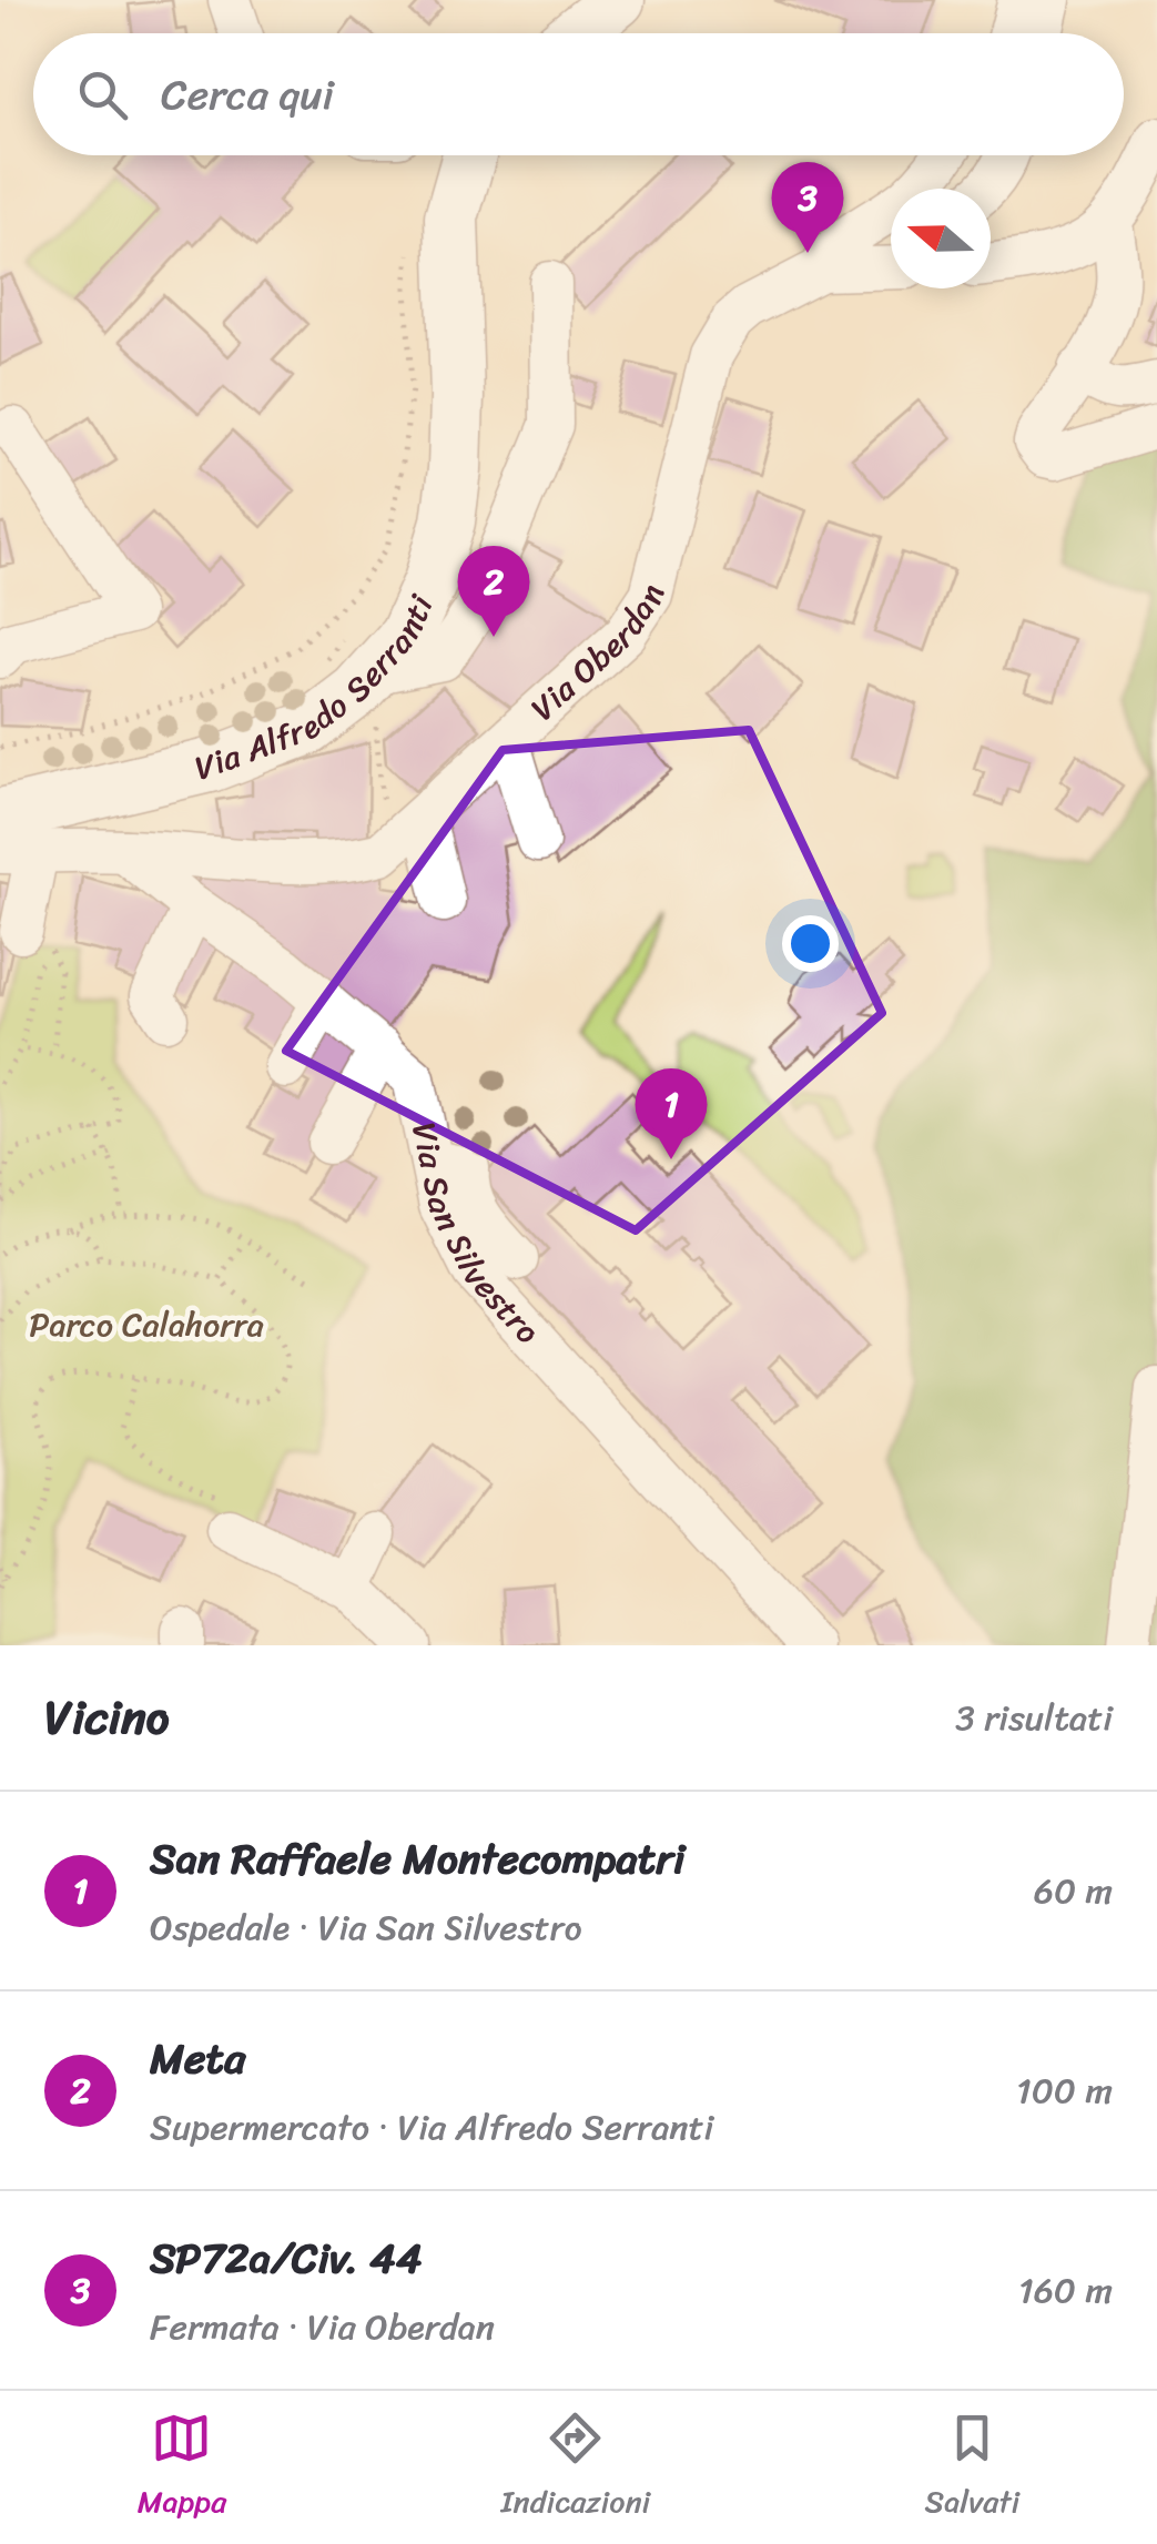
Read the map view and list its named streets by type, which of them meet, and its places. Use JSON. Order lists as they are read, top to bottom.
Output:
{
  "streets": {
    "main road": ["Via Alfredo Serranti"],
    "street": ["Via Oberdan", "Via San Silvestro"]
  },
  "crossings": [
    ["Via Oberdan", "Via San Silvestro"]
  ],
  "parks": ["Parco Calahorra"],
  "north": "left",
  "page": {
    "search": "Cerca qui",
    "pins": ["3", "2", "1"],
    "heading": ["Vicino", "3 risultati"],
    "list": [
      {
        "mark": "1",
        "name": "San Raffaele Montecompatri",
        "note": "Ospedale · Via San Silvestro",
        "value": "60 m"
      },
      {
        "mark": "2",
        "name": "Meta",
        "note": "Supermercato · Via Alfredo Serranti",
        "value": "100 m"
      },
      {
        "mark": "3",
        "name": "SP72a/Civ. 44",
        "note": "Fermata · Via Oberdan",
        "value": "160 m"
      }
    ],
    "nav": ["Mappa", "Indicazioni", "Salvati"]
  }
}
